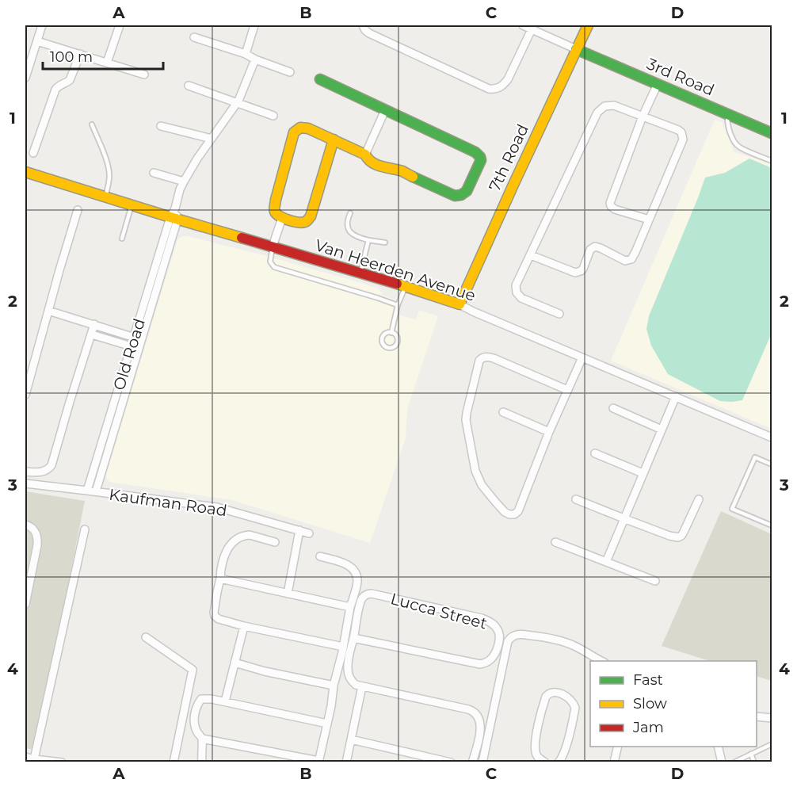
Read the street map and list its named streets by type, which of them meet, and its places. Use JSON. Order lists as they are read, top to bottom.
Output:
{
  "streets": {
    "street": [
      "3rd Road",
      "7th Road",
      "Van Heerden Avenue",
      "Old Road",
      "Kaufman Road",
      "Lucca Street"
    ]
  },
  "crossings": [
    ["3rd Road", "7th Road"],
    ["7th Road", "Van Heerden Avenue"],
    ["Van Heerden Avenue", "Old Road"],
    ["Old Road", "Kaufman Road"]
  ],
  "legend": ["Fast", "Slow", "Jam"],
  "scale_bar": "100 m",
  "grid": {
    "columns": [
      "A",
      "B",
      "C",
      "D"
    ],
    "rows": [
      "1",
      "2",
      "3",
      "4"
    ]
  }
}
